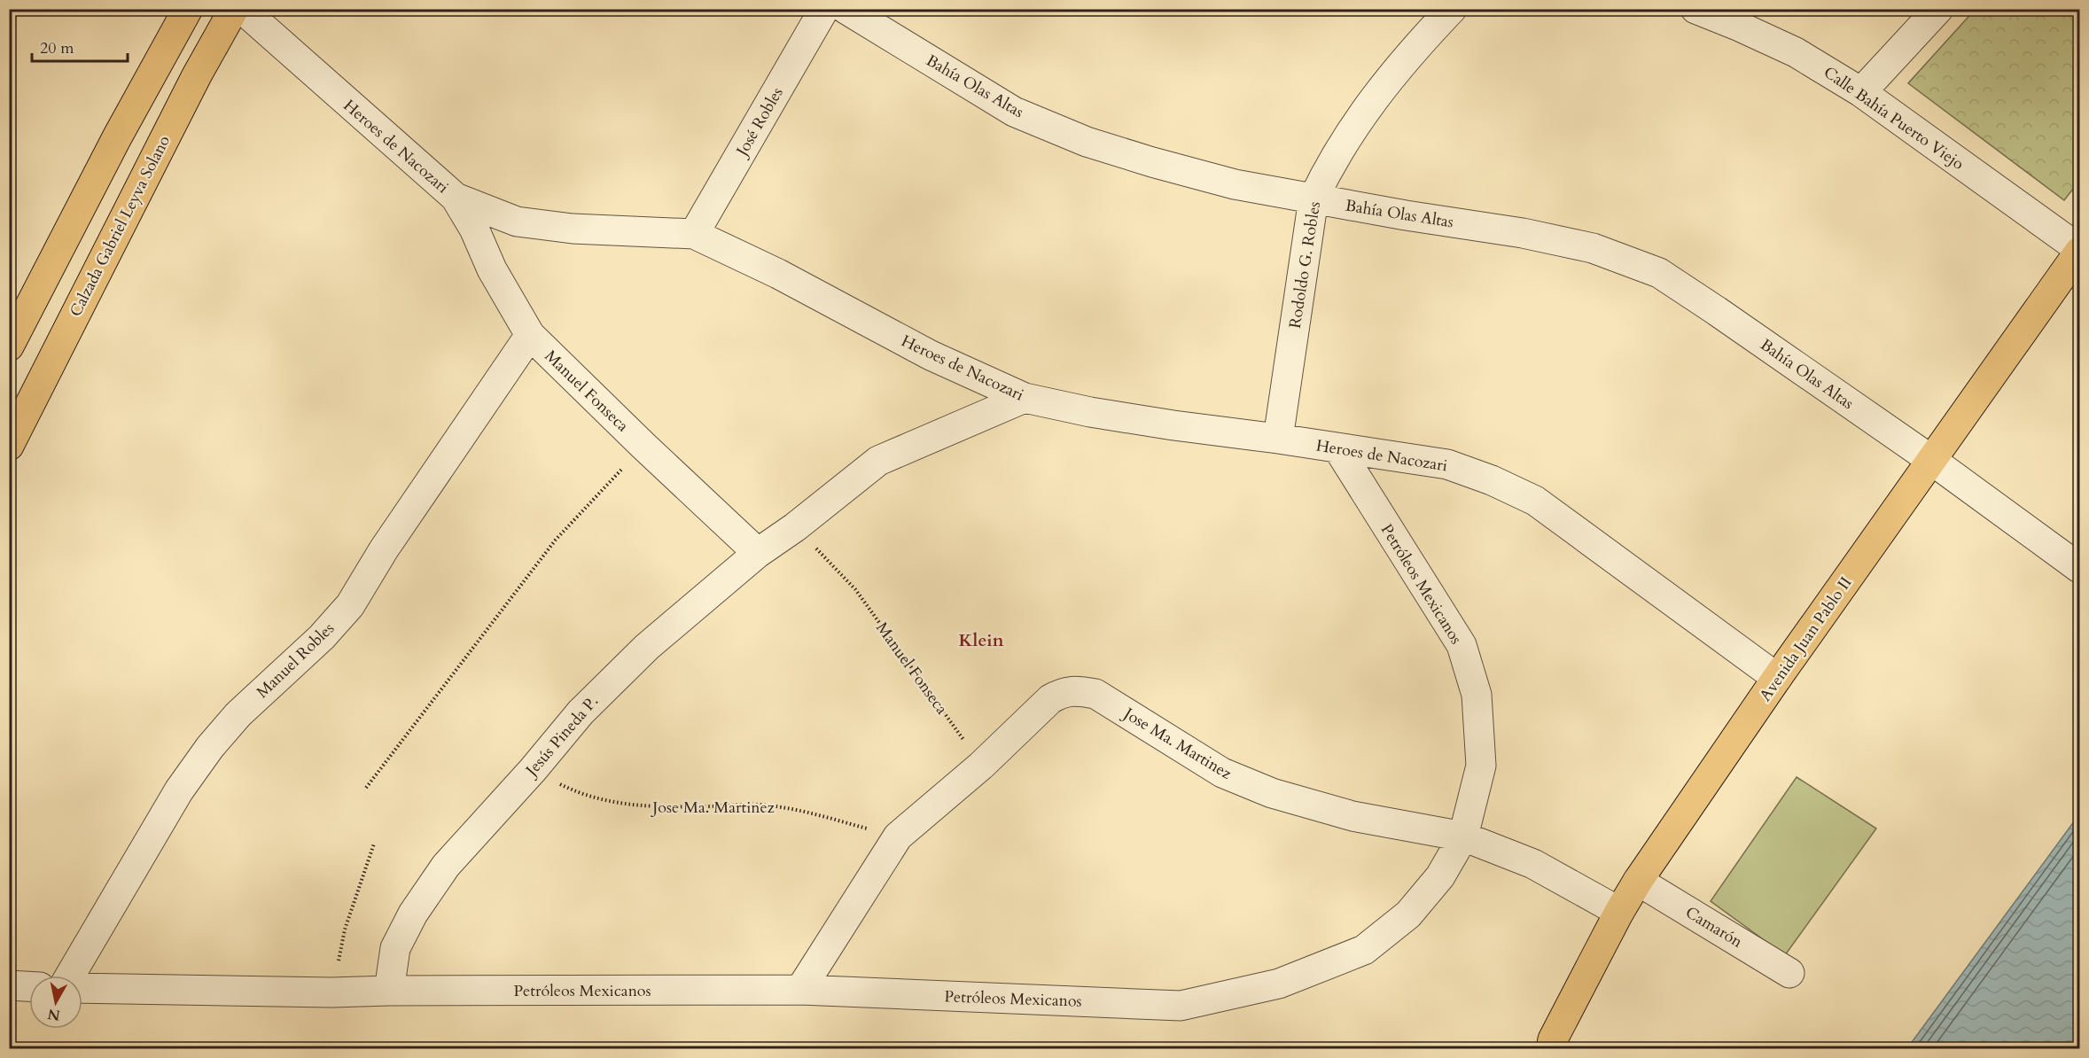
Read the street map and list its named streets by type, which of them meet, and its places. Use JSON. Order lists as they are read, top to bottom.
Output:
{
  "streets": {
    "main road": ["Calzada Gabriel Leyva Solano", "Avenida Juan Pablo II"],
    "street": [
      "Bahía Olas Altas",
      "Calle Bahía Puerto Viejo",
      "José Robles",
      "Heroes de Nacozari",
      "Rodoldo G. Robles",
      "Manuel Fonseca",
      "Petróleos Mexicanos",
      "Manuel Robles",
      "Jesús Pineda P.",
      "Jose Ma. Martinez",
      "Camarón"
    ]
  },
  "crossings": [
    ["Bahía Olas Altas", "Rodoldo G. Robles"],
    ["Bahía Olas Altas", "Avenida Juan Pablo II"],
    ["Calle Bahía Puerto Viejo", "Avenida Juan Pablo II"],
    ["José Robles", "Heroes de Nacozari"],
    ["Heroes de Nacozari", "Rodoldo G. Robles"],
    ["Heroes de Nacozari", "Manuel Fonseca"],
    ["Heroes de Nacozari", "Petróleos Mexicanos"],
    ["Heroes de Nacozari", "Avenida Juan Pablo II"],
    ["Heroes de Nacozari", "Jesús Pineda P."],
    ["Manuel Fonseca", "Manuel Robles"],
    ["Manuel Fonseca", "Jesús Pineda P."],
    ["Manuel Fonseca", "Jose Ma. Martinez"],
    ["Petróleos Mexicanos", "Jesús Pineda P."],
    ["Petróleos Mexicanos", "Jose Ma. Martinez"],
    ["Avenida Juan Pablo II", "Jose Ma. Martinez"],
    ["Avenida Juan Pablo II", "Camarón"],
    ["Jesús Pineda P.", "Jose Ma. Martinez"]
  ],
  "districts": ["Klein"],
  "scale_bar": "20 m",
  "north": "bottom"
}
